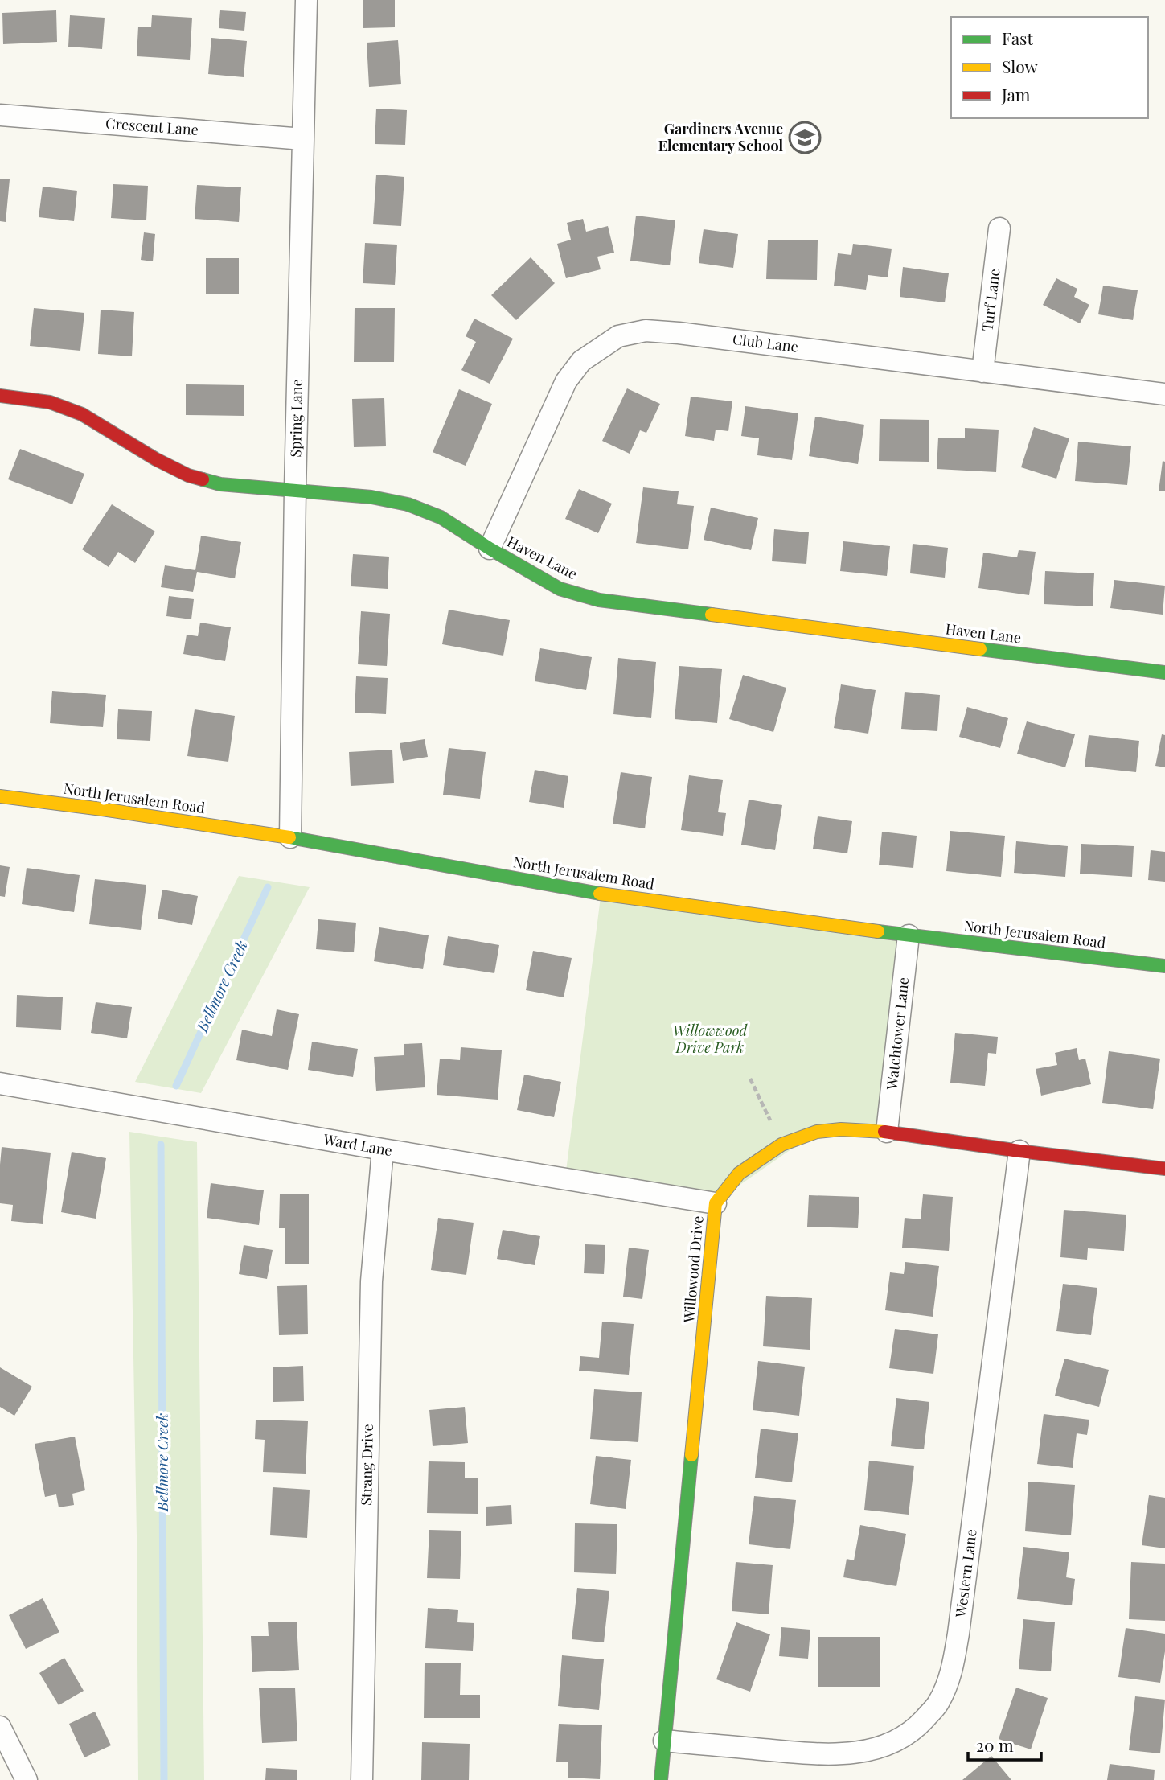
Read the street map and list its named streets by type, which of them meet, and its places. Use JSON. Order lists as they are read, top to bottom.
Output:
{
  "streets": {
    "street": [
      "Crescent Lane",
      "Turf Lane",
      "Club Lane",
      "Spring Lane",
      "Haven Lane",
      "North Jerusalem Road",
      "Watchtower Lane",
      "Ward Lane",
      "Willowood Drive",
      "Strang Drive",
      "Western Lane"
    ]
  },
  "crossings": [
    ["Crescent Lane", "Spring Lane"],
    ["Turf Lane", "Club Lane"],
    ["Club Lane", "Haven Lane"],
    ["Spring Lane", "Haven Lane"],
    ["Spring Lane", "North Jerusalem Road"],
    ["North Jerusalem Road", "Watchtower Lane"],
    ["Watchtower Lane", "Willowood Drive"],
    ["Ward Lane", "Willowood Drive"],
    ["Ward Lane", "Strang Drive"],
    ["Willowood Drive", "Western Lane"]
  ],
  "water": ["Bellmore Creek"],
  "parks": ["Willowwood Drive Park"],
  "places": {
    "school or university": ["Gardiners Avenue Elementary School"]
  },
  "legend": ["Fast", "Slow", "Jam"],
  "scale_bar": "20 m"
}
